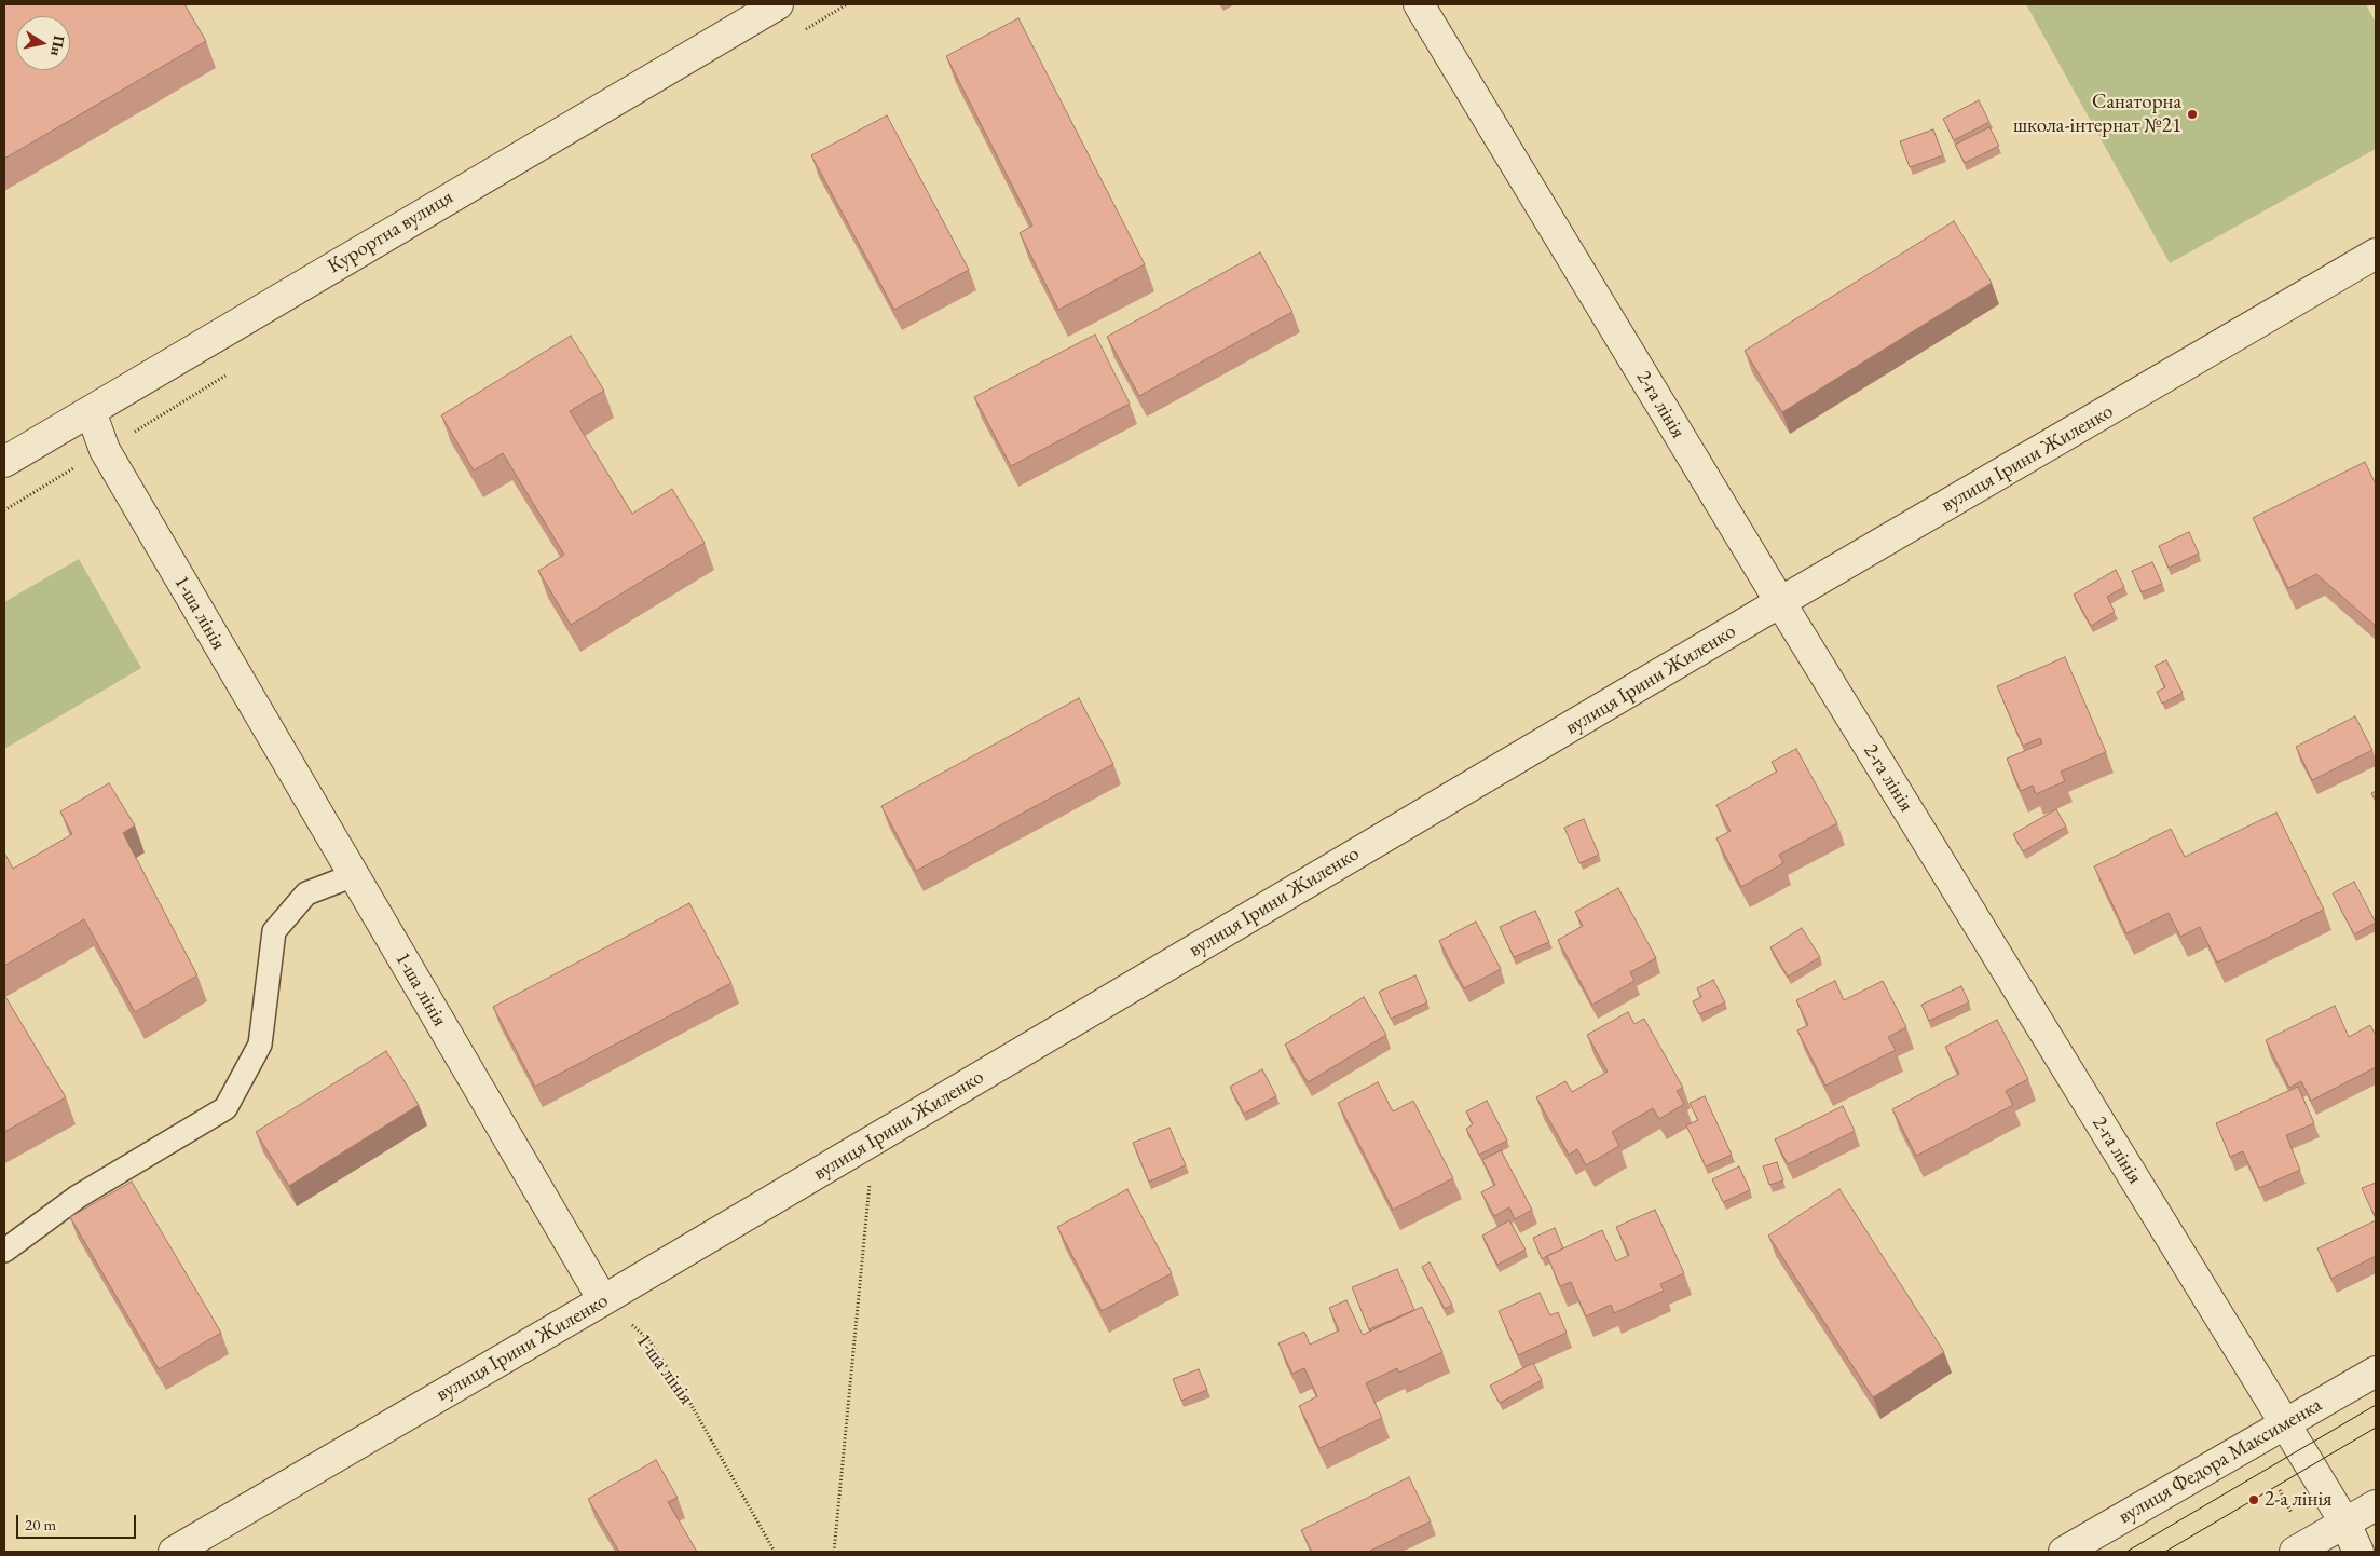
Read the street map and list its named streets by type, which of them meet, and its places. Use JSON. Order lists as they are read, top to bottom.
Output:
{
  "streets": {
    "street": [
      "Курортна вулиця",
      "2-га лінія",
      "вулиця Ірини Жиленко",
      "1-ша лінія",
      "вулиця Федора Максименка"
    ]
  },
  "crossings": [
    ["Курортна вулиця", "1-ша лінія"],
    ["2-га лінія", "вулиця Ірини Жиленко"],
    ["2-га лінія", "вулиця Федора Максименка"],
    ["вулиця Ірини Жиленко", "1-ша лінія"]
  ],
  "places": ["Санаторна школа-інтернат №21", "2-а лінія"],
  "scale_bar": "20 m",
  "north": "right"
}
